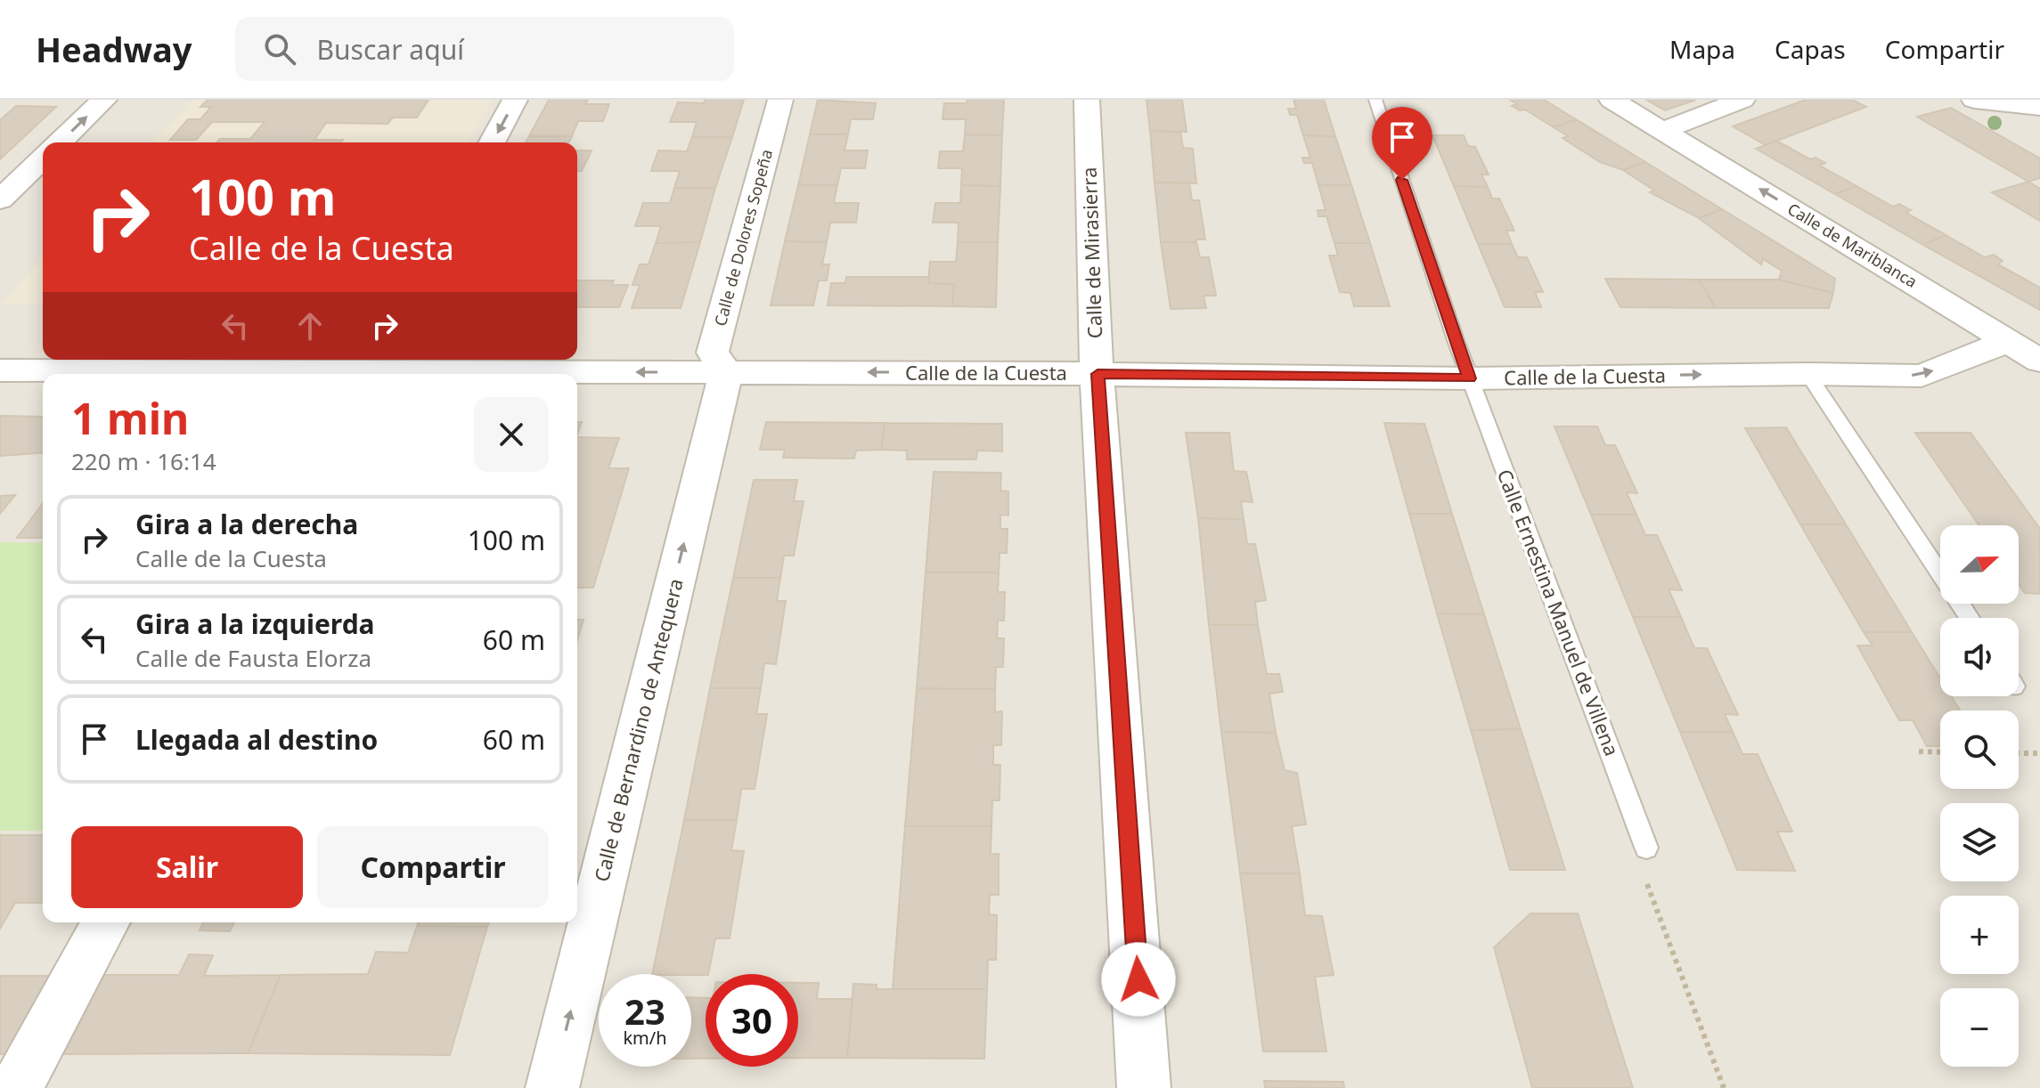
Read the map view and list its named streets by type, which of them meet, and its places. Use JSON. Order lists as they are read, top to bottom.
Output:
{
  "streets": {
    "street": [
      "Calle de Dolores Sopeña",
      "Calle de Mariblanca",
      "Calle de Mirasierra",
      "Calle de la Cuesta",
      "Calle de Bernardino de Antequera"
    ],
    "lane": ["Calle Ernestina Manuel de Villena"]
  },
  "crossings": [
    ["Calle de Dolores Sopeña", "Calle de la Cuesta"],
    ["Calle de Dolores Sopeña", "Calle de Bernardino de Antequera"],
    ["Calle de Mariblanca", "Calle de la Cuesta"],
    ["Calle de Mirasierra", "Calle de la Cuesta"],
    ["Calle de la Cuesta", "Calle Ernestina Manuel de Villena"],
    ["Calle de la Cuesta", "Calle de Bernardino de Antequera"]
  ],
  "one_way": ["Calle de Mariblanca", "Calle de Bernardino de Antequera"],
  "north": "right",
  "page": {
    "header": "Headway",
    "search": "Buscar aquí",
    "nav": ["Mapa", "Capas", "Compartir"],
    "turn": ["100 m", "Calle de la Cuesta"],
    "heading": ["1 min", "220 m · 16:14"],
    "list": [
      {
        "name": "Gira a la derecha",
        "note": "Calle de la Cuesta",
        "value": "100 m"
      },
      {
        "name": "Gira a la izquierda",
        "note": "Calle de Fausta Elorza",
        "value": "60 m"
      },
      {
        "name": "Llegada al destino",
        "value": "60 m"
      }
    ],
    "map_buttons": ["+", "−"],
    "buttons": ["Salir", "Compartir"],
    "speed": "23 km/h",
    "limit": "30"
  }
}
